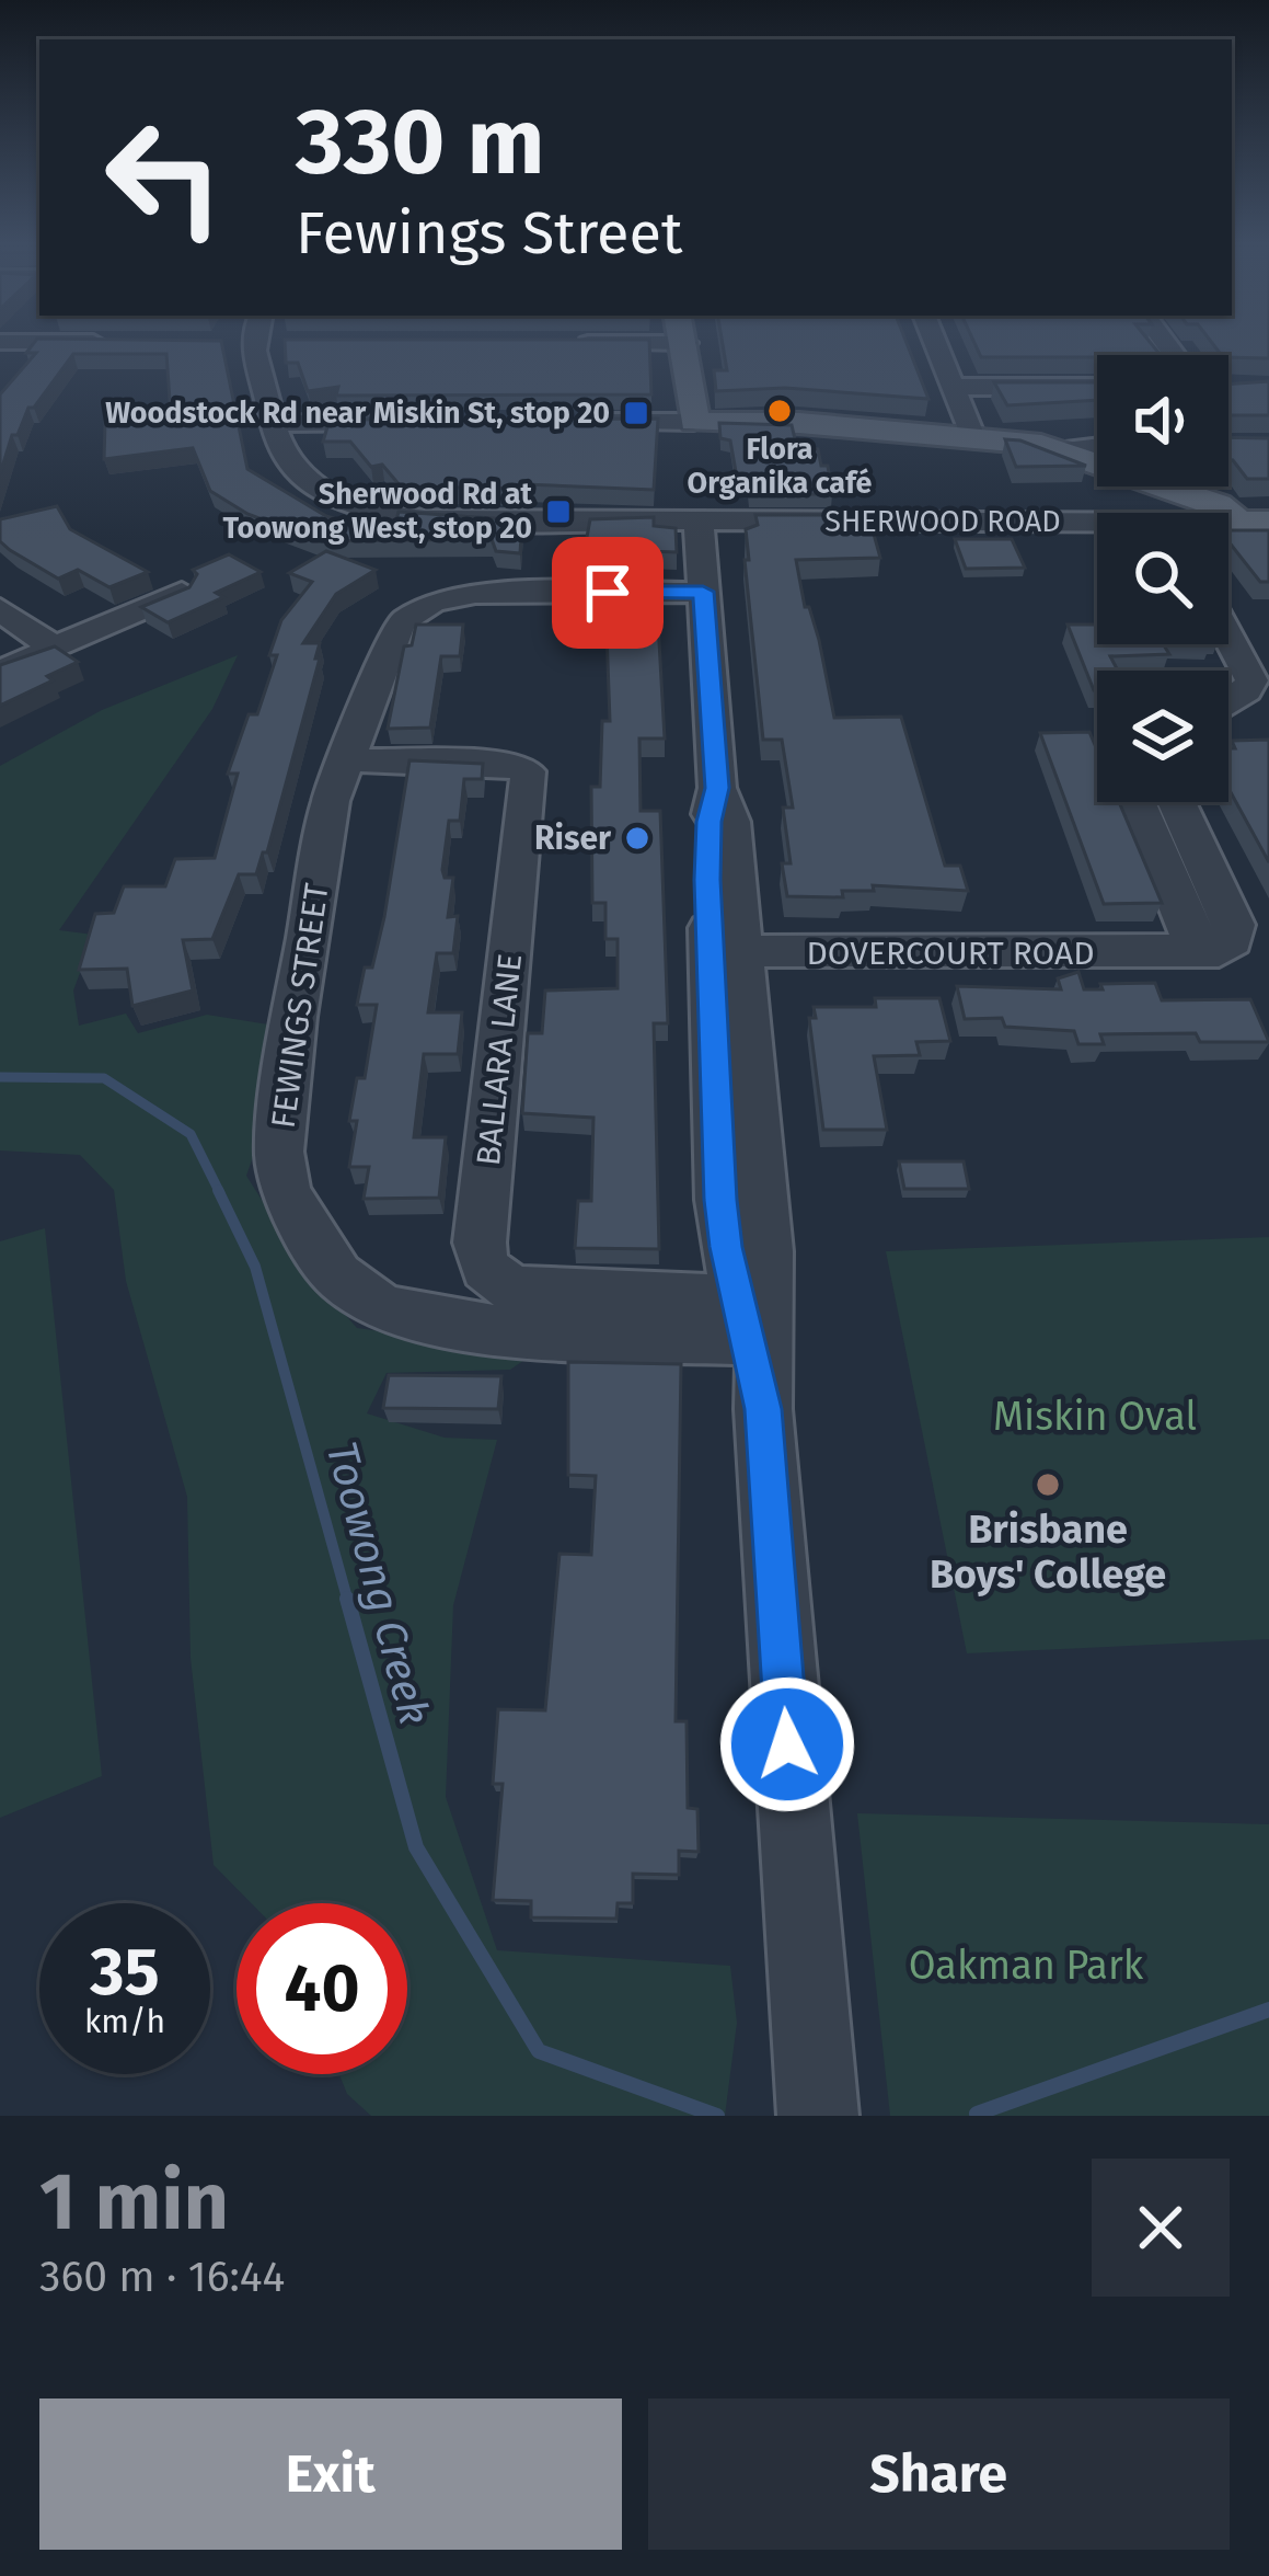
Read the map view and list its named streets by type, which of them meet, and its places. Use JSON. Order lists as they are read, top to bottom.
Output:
{
  "streets": {
    "street": [
      "SHERWOOD ROAD",
      "DOVERCOURT ROAD",
      "FEWINGS STREET",
      "BALLARA LANE"
    ]
  },
  "crossings": [
    ["FEWINGS STREET", "BALLARA LANE"]
  ],
  "water": ["Toowong Creek"],
  "parks": ["Miskin Oval", "Oakman Park"],
  "places": {
    "other": ["Flora Organika café", "Riser", "Brisbane Boys' College"],
    "transit": ["Woodstock Rd near Miskin St, stop 20", "Sherwood Rd at Toowong West, stop 20"]
  },
  "page": {
    "turn": ["330 m", "Fewings Street"],
    "speed": "35 km/h",
    "limit": "40",
    "heading": ["1 min", "360 m · 16:44"],
    "buttons": ["Exit", "Share"]
  }
}
